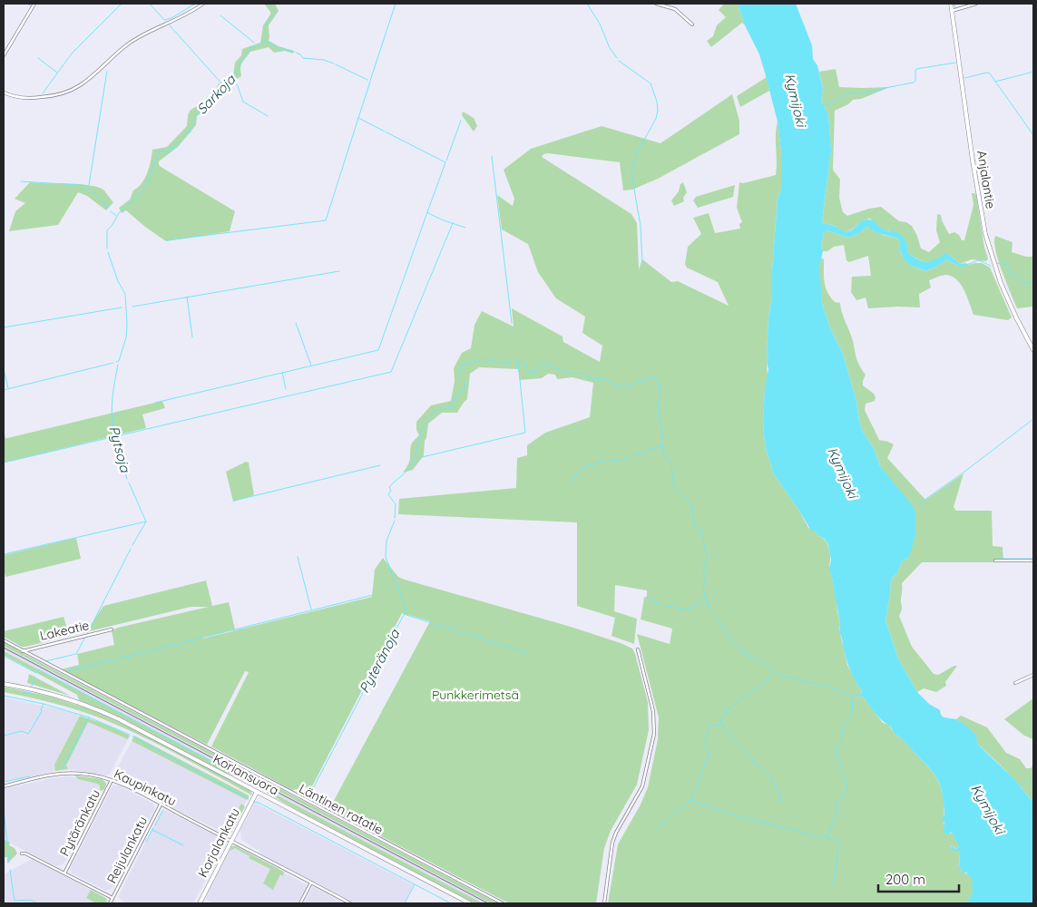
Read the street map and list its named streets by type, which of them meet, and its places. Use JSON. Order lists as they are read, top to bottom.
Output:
{
  "streets": {
    "main road": ["Anjalantie", "Koriansuora", "Korjalankatu"],
    "street": [
      "Lakeatie",
      "Kaupinkatu",
      "Läntinen ratatie",
      "Pytäränkatu",
      "Reijulankatu"
    ]
  },
  "crossings": [
    ["Lakeatie", "Läntinen ratatie"],
    ["Koriansuora", "Korjalankatu"],
    ["Kaupinkatu", "Pytäränkatu"],
    ["Kaupinkatu", "Korjalankatu"],
    ["Kaupinkatu", "Reijulankatu"]
  ],
  "water": [
    "Sarkoja",
    "Kymijoki",
    "Pytsoja",
    "Pyteränoja"
  ],
  "parks": ["Punkkerimetsä"],
  "scale_bar": "200 m"
}
